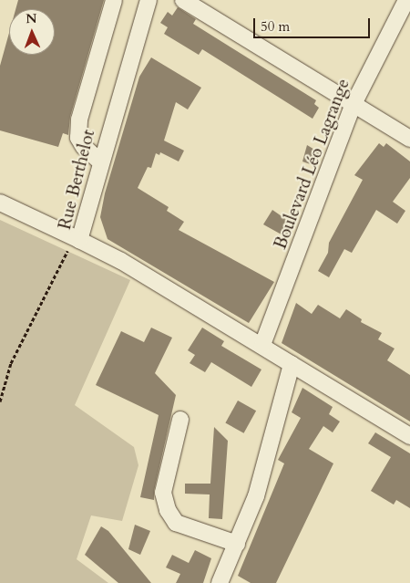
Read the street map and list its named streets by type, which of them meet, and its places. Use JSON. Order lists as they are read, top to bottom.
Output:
{
  "streets": {
    "street": ["Boulevard Léo Lagrange", "Rue Berthelot"]
  },
  "crossings": [
    ["Boulevard Léo Lagrange", "Rue Berthelot"]
  ],
  "scale_bar": "50 m",
  "north": "top"
}
